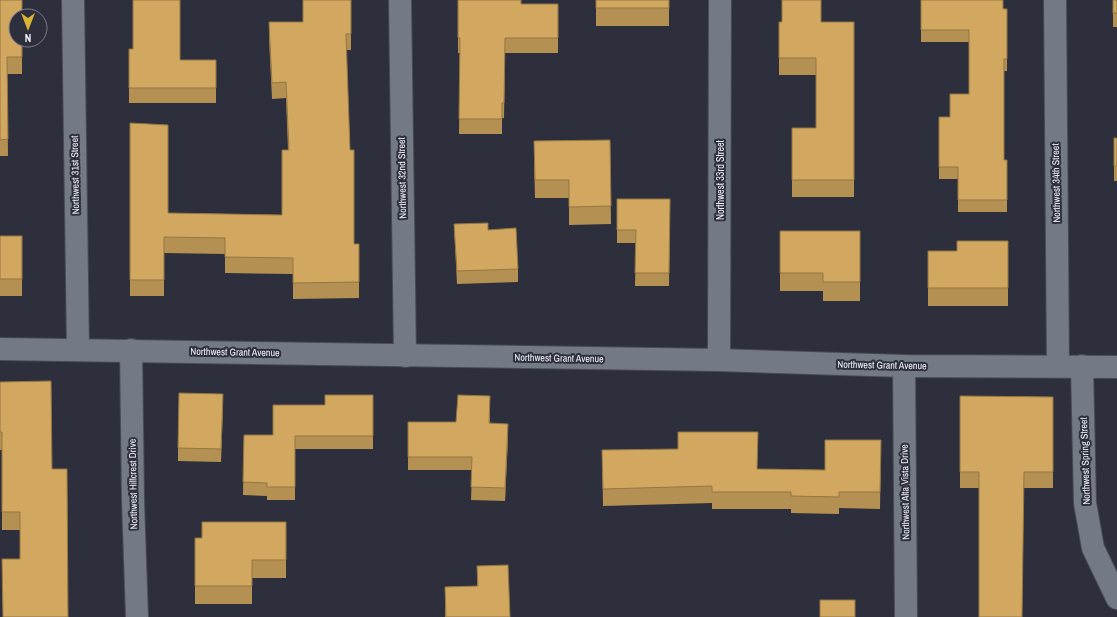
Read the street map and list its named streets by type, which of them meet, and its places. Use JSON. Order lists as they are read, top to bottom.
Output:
{
  "streets": {
    "street": [
      "Northwest 31st Street",
      "Northwest 32nd Street",
      "Northwest 33rd Street",
      "Northwest 34th Street",
      "Northwest Grant Avenue",
      "Northwest Spring Street",
      "Northwest Hillcrest Drive",
      "Northwest Alta Vista Drive"
    ]
  },
  "crossings": [
    ["Northwest 31st Street", "Northwest Grant Avenue"],
    ["Northwest 32nd Street", "Northwest Grant Avenue"],
    ["Northwest 33rd Street", "Northwest Grant Avenue"],
    ["Northwest 34th Street", "Northwest Grant Avenue"],
    ["Northwest Grant Avenue", "Northwest Spring Street"],
    ["Northwest Grant Avenue", "Northwest Hillcrest Drive"],
    ["Northwest Grant Avenue", "Northwest Alta Vista Drive"]
  ],
  "north": "bottom"
}
